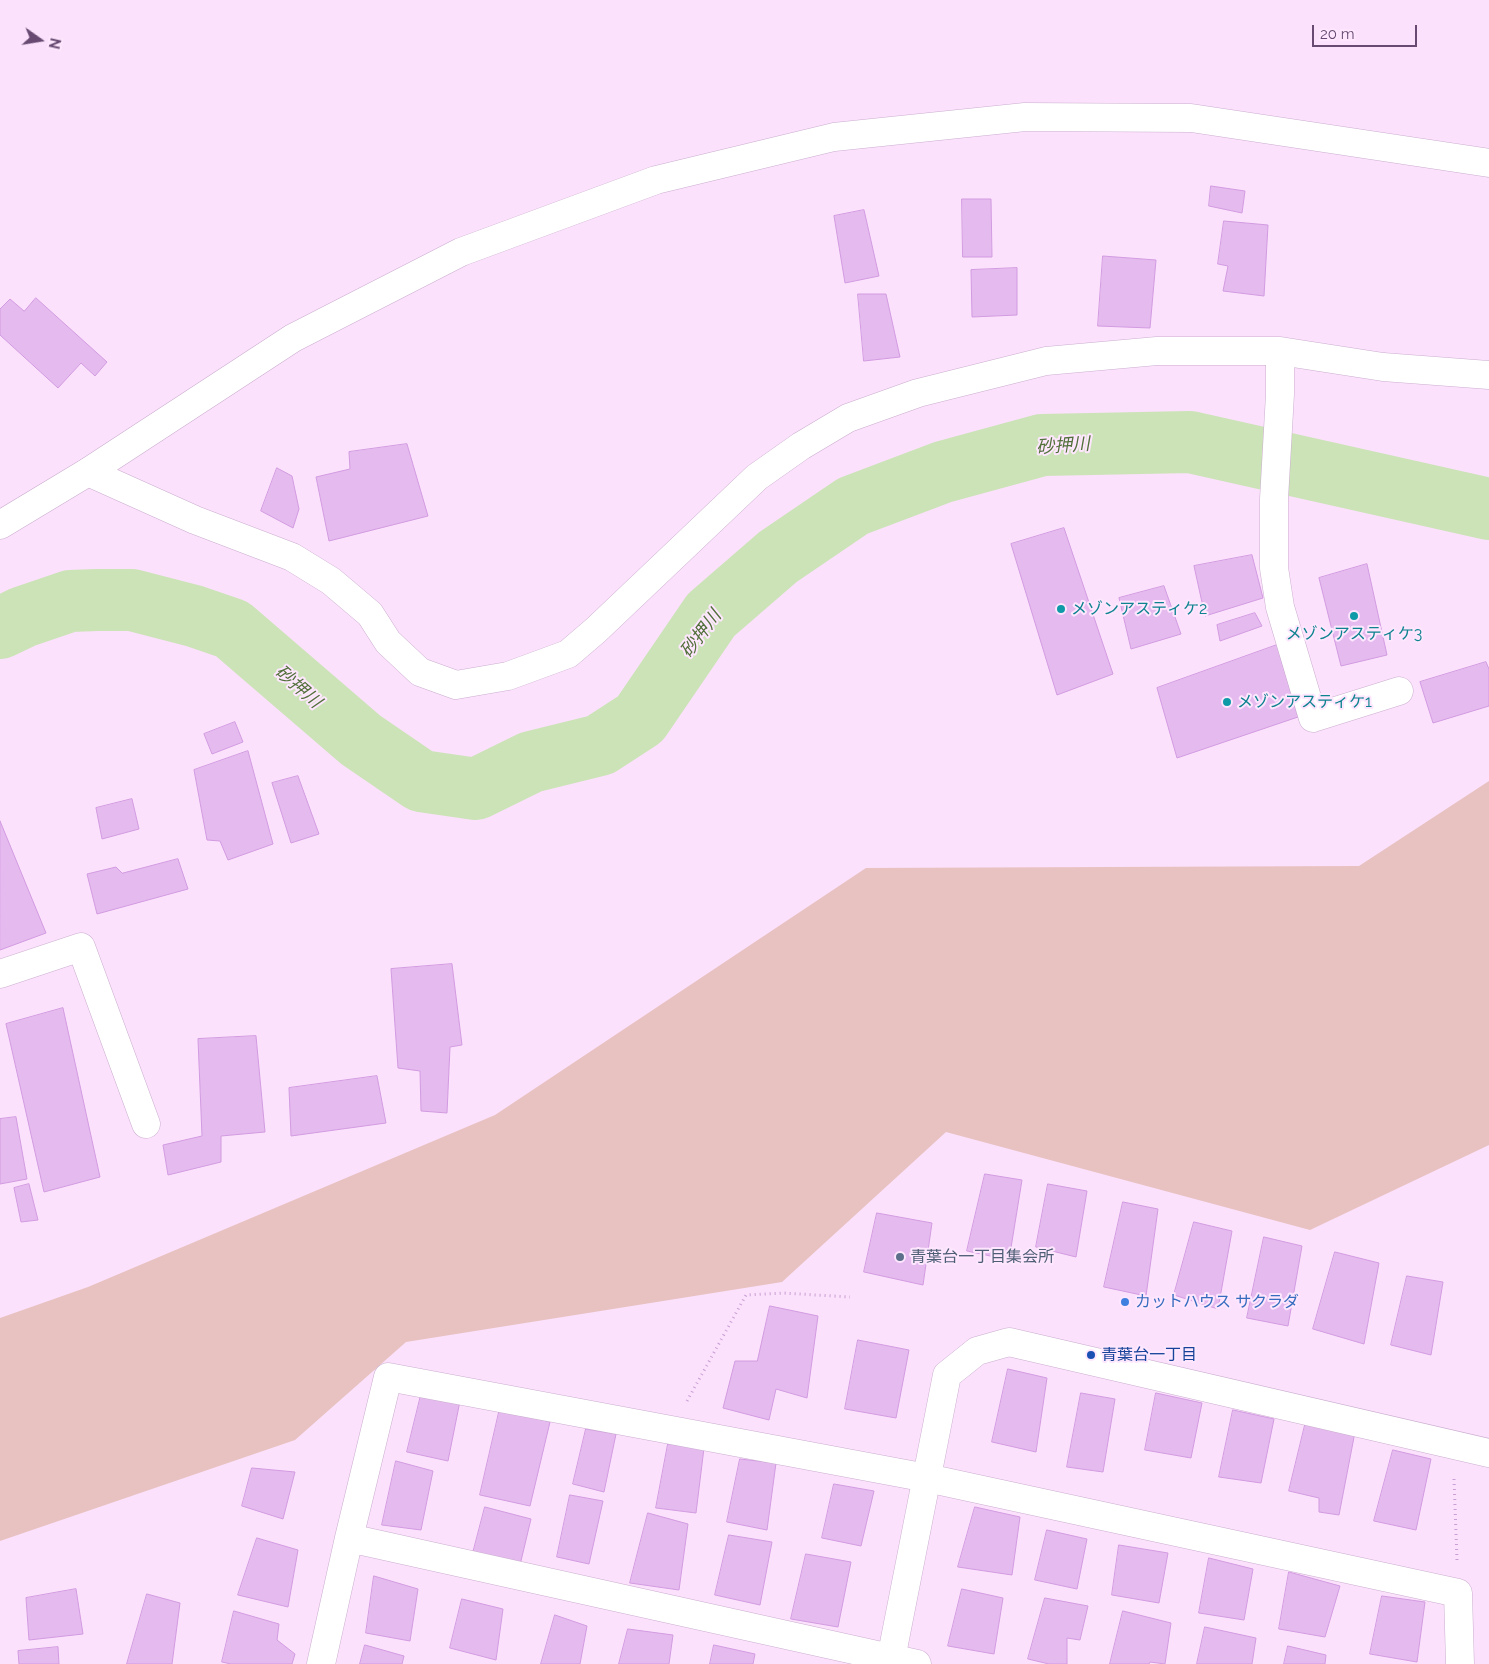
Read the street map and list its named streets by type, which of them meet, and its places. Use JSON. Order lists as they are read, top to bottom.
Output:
{
  "water": ["砂押川"],
  "places": [
    "メゾンアスティケ2",
    "メゾンアスティケ3",
    "メゾンアスティケ1",
    "青葉台一丁目集会所",
    "カットハウス サクラダ",
    "青葉台一丁目"
  ],
  "scale_bar": "20 m",
  "north": "right"
}
